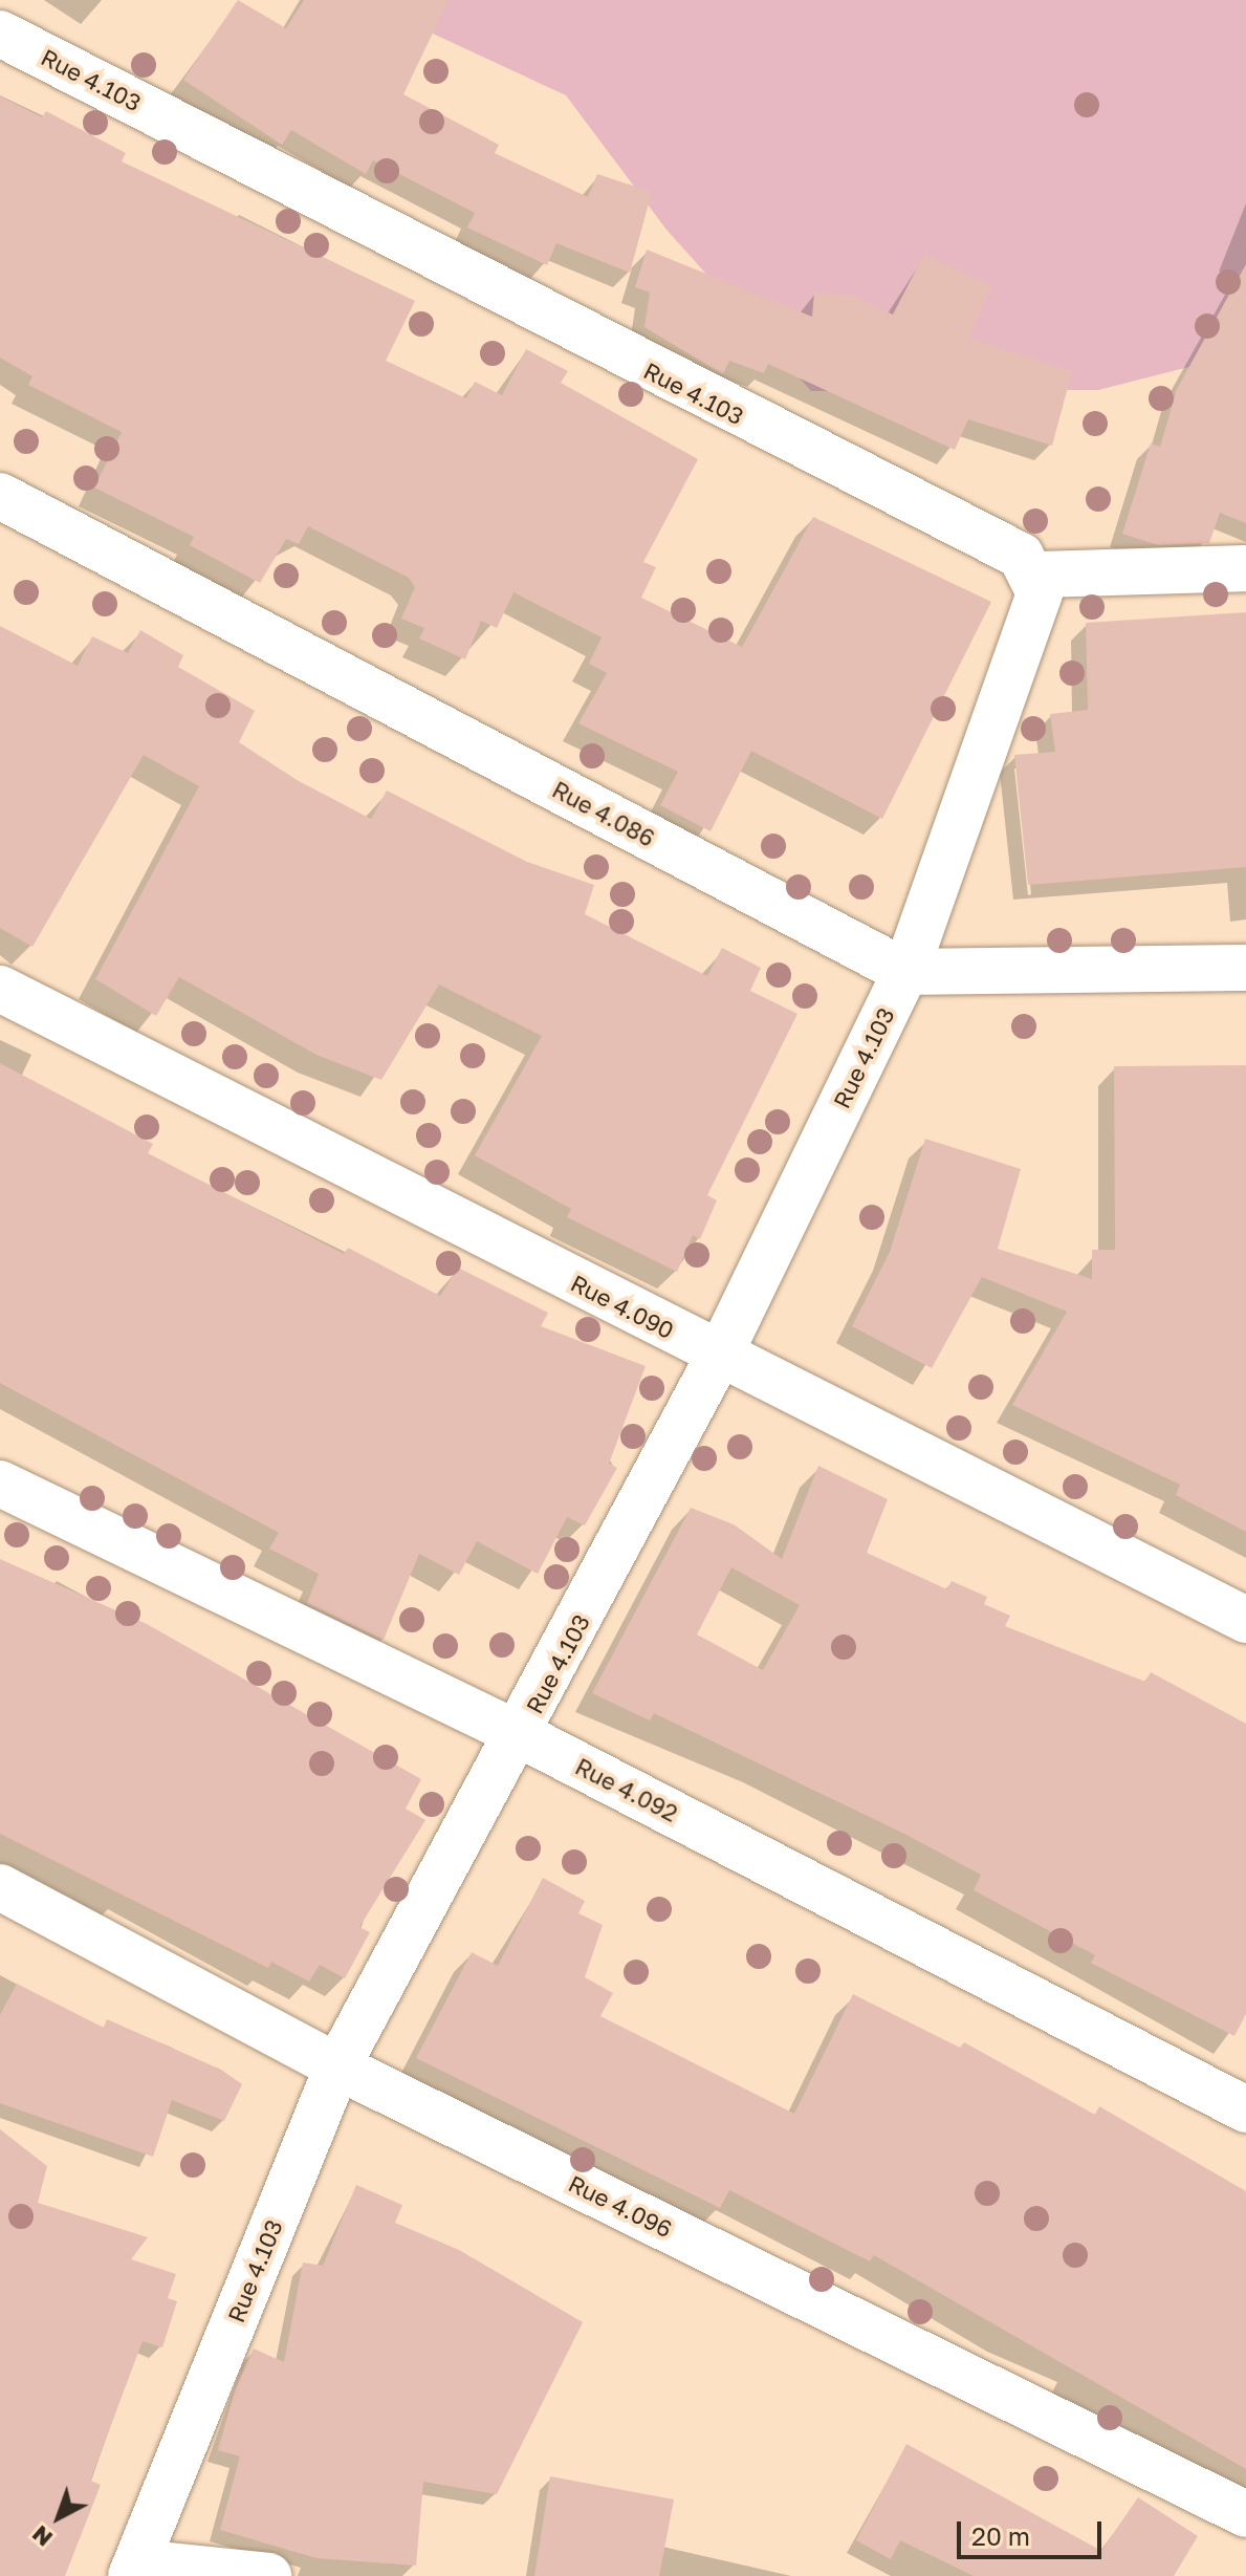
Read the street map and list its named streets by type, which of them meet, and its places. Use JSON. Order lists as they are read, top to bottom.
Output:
{
  "streets": {
    "street": [
      "Rue 4.103",
      "Rue 4.086",
      "Rue 4.090",
      "Rue 4.092",
      "Rue 4.096"
    ]
  },
  "crossings": [
    ["Rue 4.103", "Rue 4.086"],
    ["Rue 4.103", "Rue 4.090"],
    ["Rue 4.103", "Rue 4.092"],
    ["Rue 4.103", "Rue 4.096"]
  ],
  "scale_bar": "20 m",
  "north": "bottom left"
}
